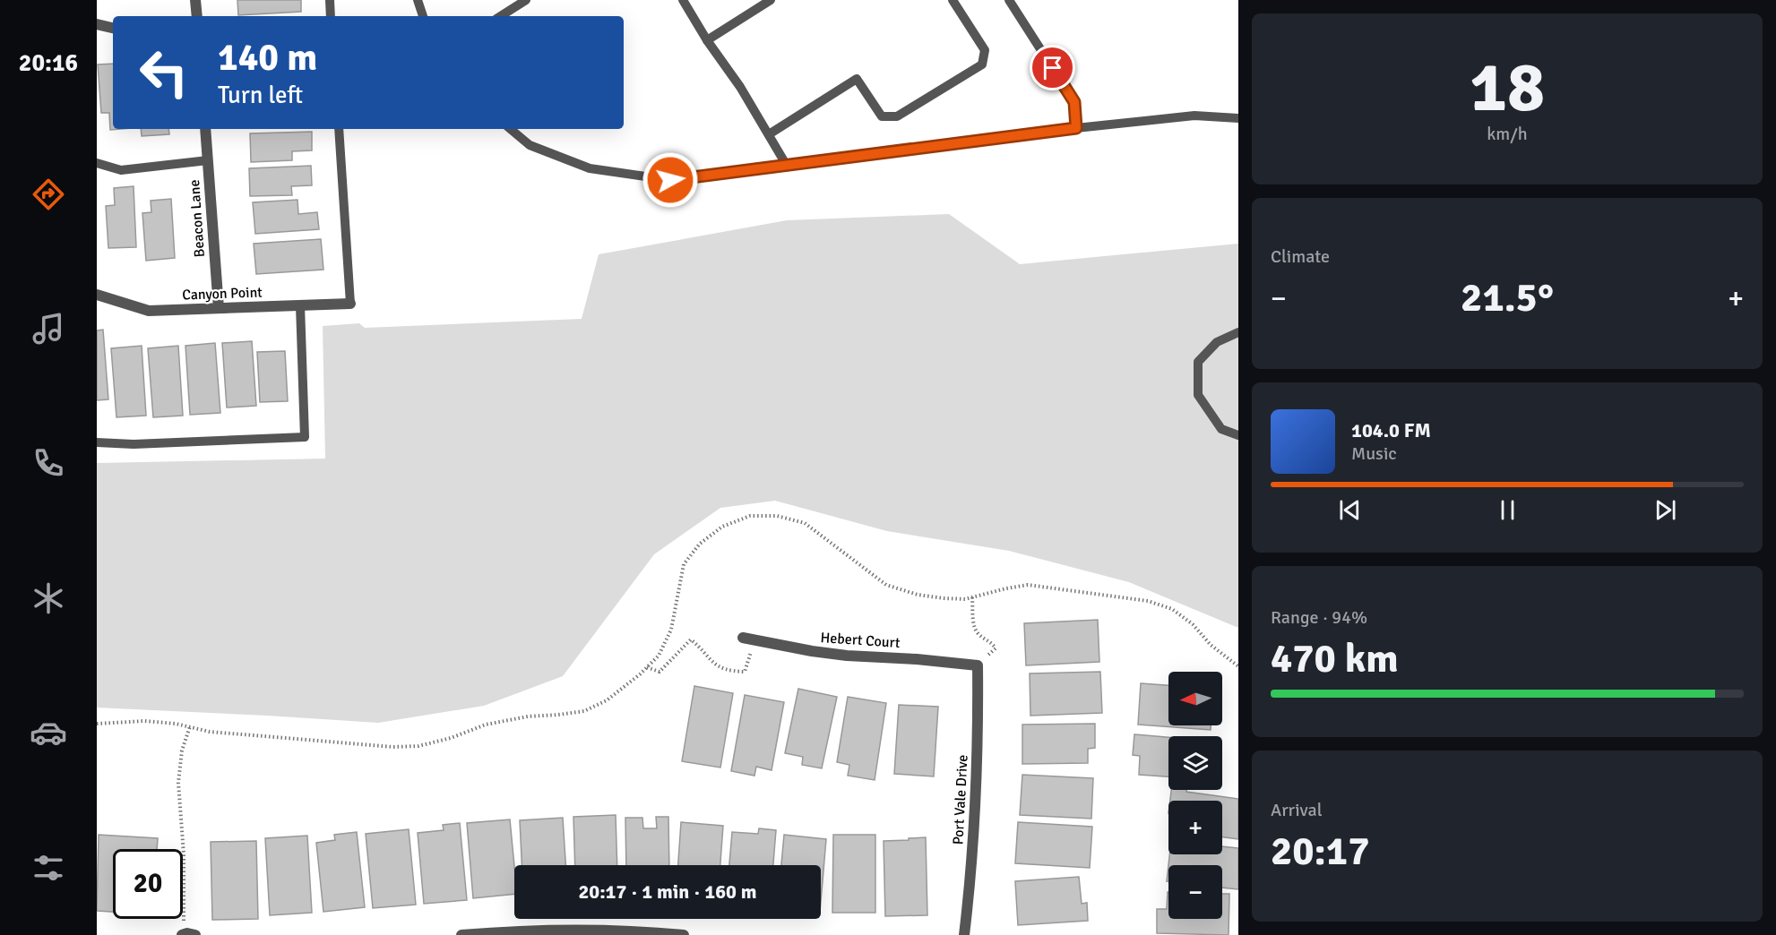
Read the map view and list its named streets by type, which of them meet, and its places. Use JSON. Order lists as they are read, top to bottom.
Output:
{
  "streets": {
    "street": [
      "Beacon Lane",
      "Canyon Point",
      "Hebert Court",
      "Port Vale Drive"
    ]
  },
  "crossings": [
    ["Beacon Lane", "Canyon Point"],
    ["Hebert Court", "Port Vale Drive"]
  ],
  "north": "left",
  "page": {
    "tabs": "20:16",
    "tile": [
      ["18", "km/h"],
      "Climate",
      ["Range · 94%", "470 km"],
      ["Arrival", "20:17"]
    ],
    "turn": ["140 m", "Turn left"],
    "heat": ["−", "21.5°", "+"],
    "song": ["104.0 FM", "Music"],
    "map_buttons": ["+", "−"],
    "limit": "20",
    "trip": "20:17 · 1 min · 160 m"
  }
}
